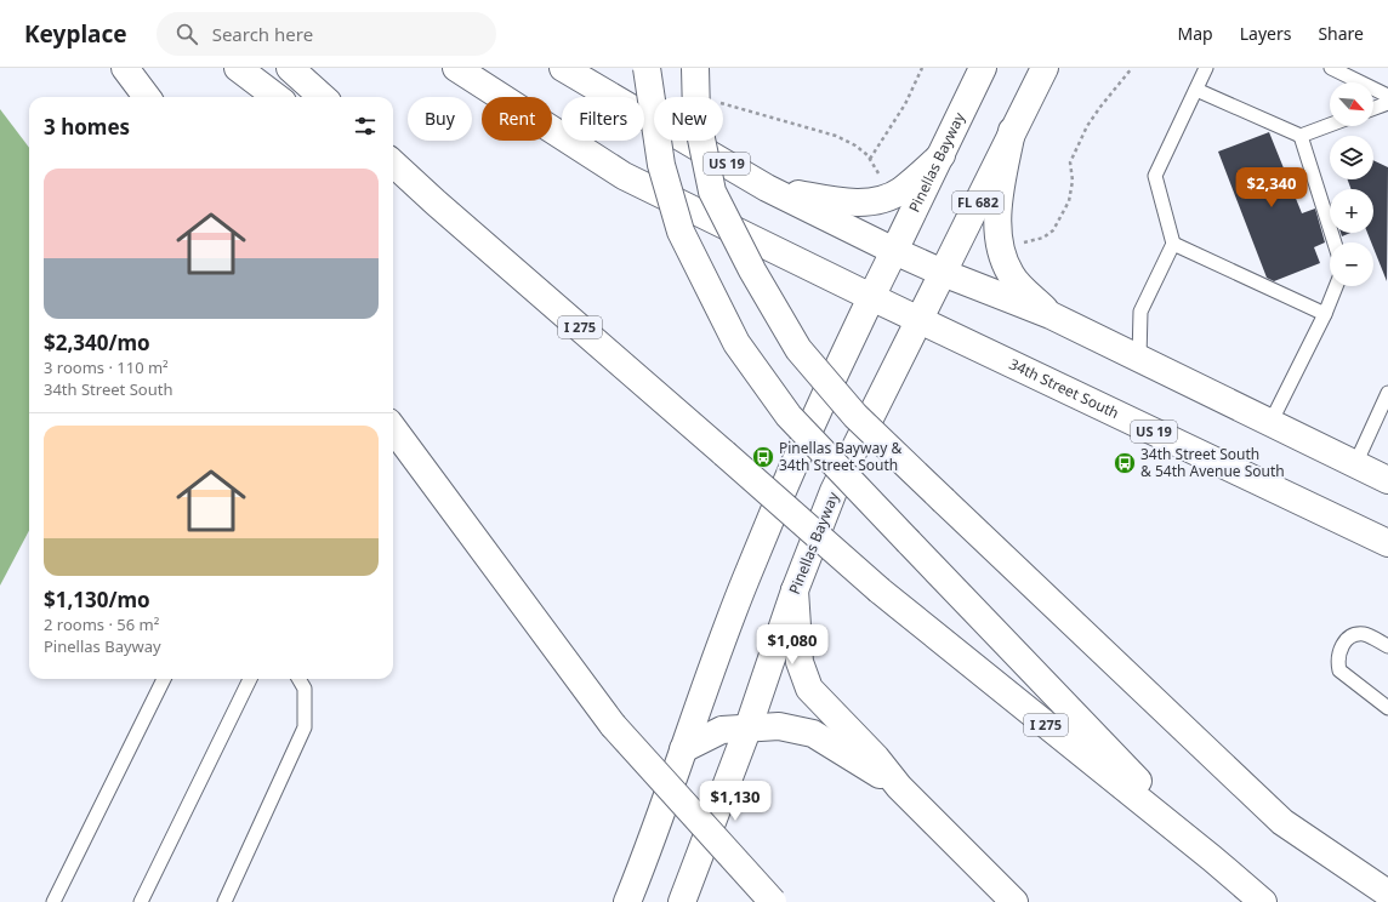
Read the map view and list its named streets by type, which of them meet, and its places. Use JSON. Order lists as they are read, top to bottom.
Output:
{
  "streets": {
    "main road": [
      "Pinellas Bayway",
      "US 19",
      "FL 682",
      "I 275",
      "34th Street South"
    ]
  },
  "crossings": [
    ["Pinellas Bayway", "US 19"],
    ["Pinellas Bayway", "34th Street South"],
    ["US 19", "34th Street South"]
  ],
  "places": {
    "bus stop": ["Pinellas Bayway & 34th Street South", "34th Street South & 54th Avenue South"]
  },
  "north": "bottom right",
  "page": {
    "header": "Keyplace",
    "search": "Search here",
    "nav": ["Map", "Layers", "Share"],
    "map_buttons": ["+", "−"],
    "chip": [
      "Buy",
      "Rent",
      "Filters",
      "New"
    ],
    "heading": "3 homes",
    "list": [
      {
        "name": "$2,340/mo",
        "note": "3 rooms · 110 m² · 34th Street South"
      },
      {
        "name": "$1,130/mo",
        "note": "2 rooms · 56 m² · Pinellas Bayway"
      }
    ],
    "price": ["$2,340", "$1,080", "$1,130"]
  }
}
